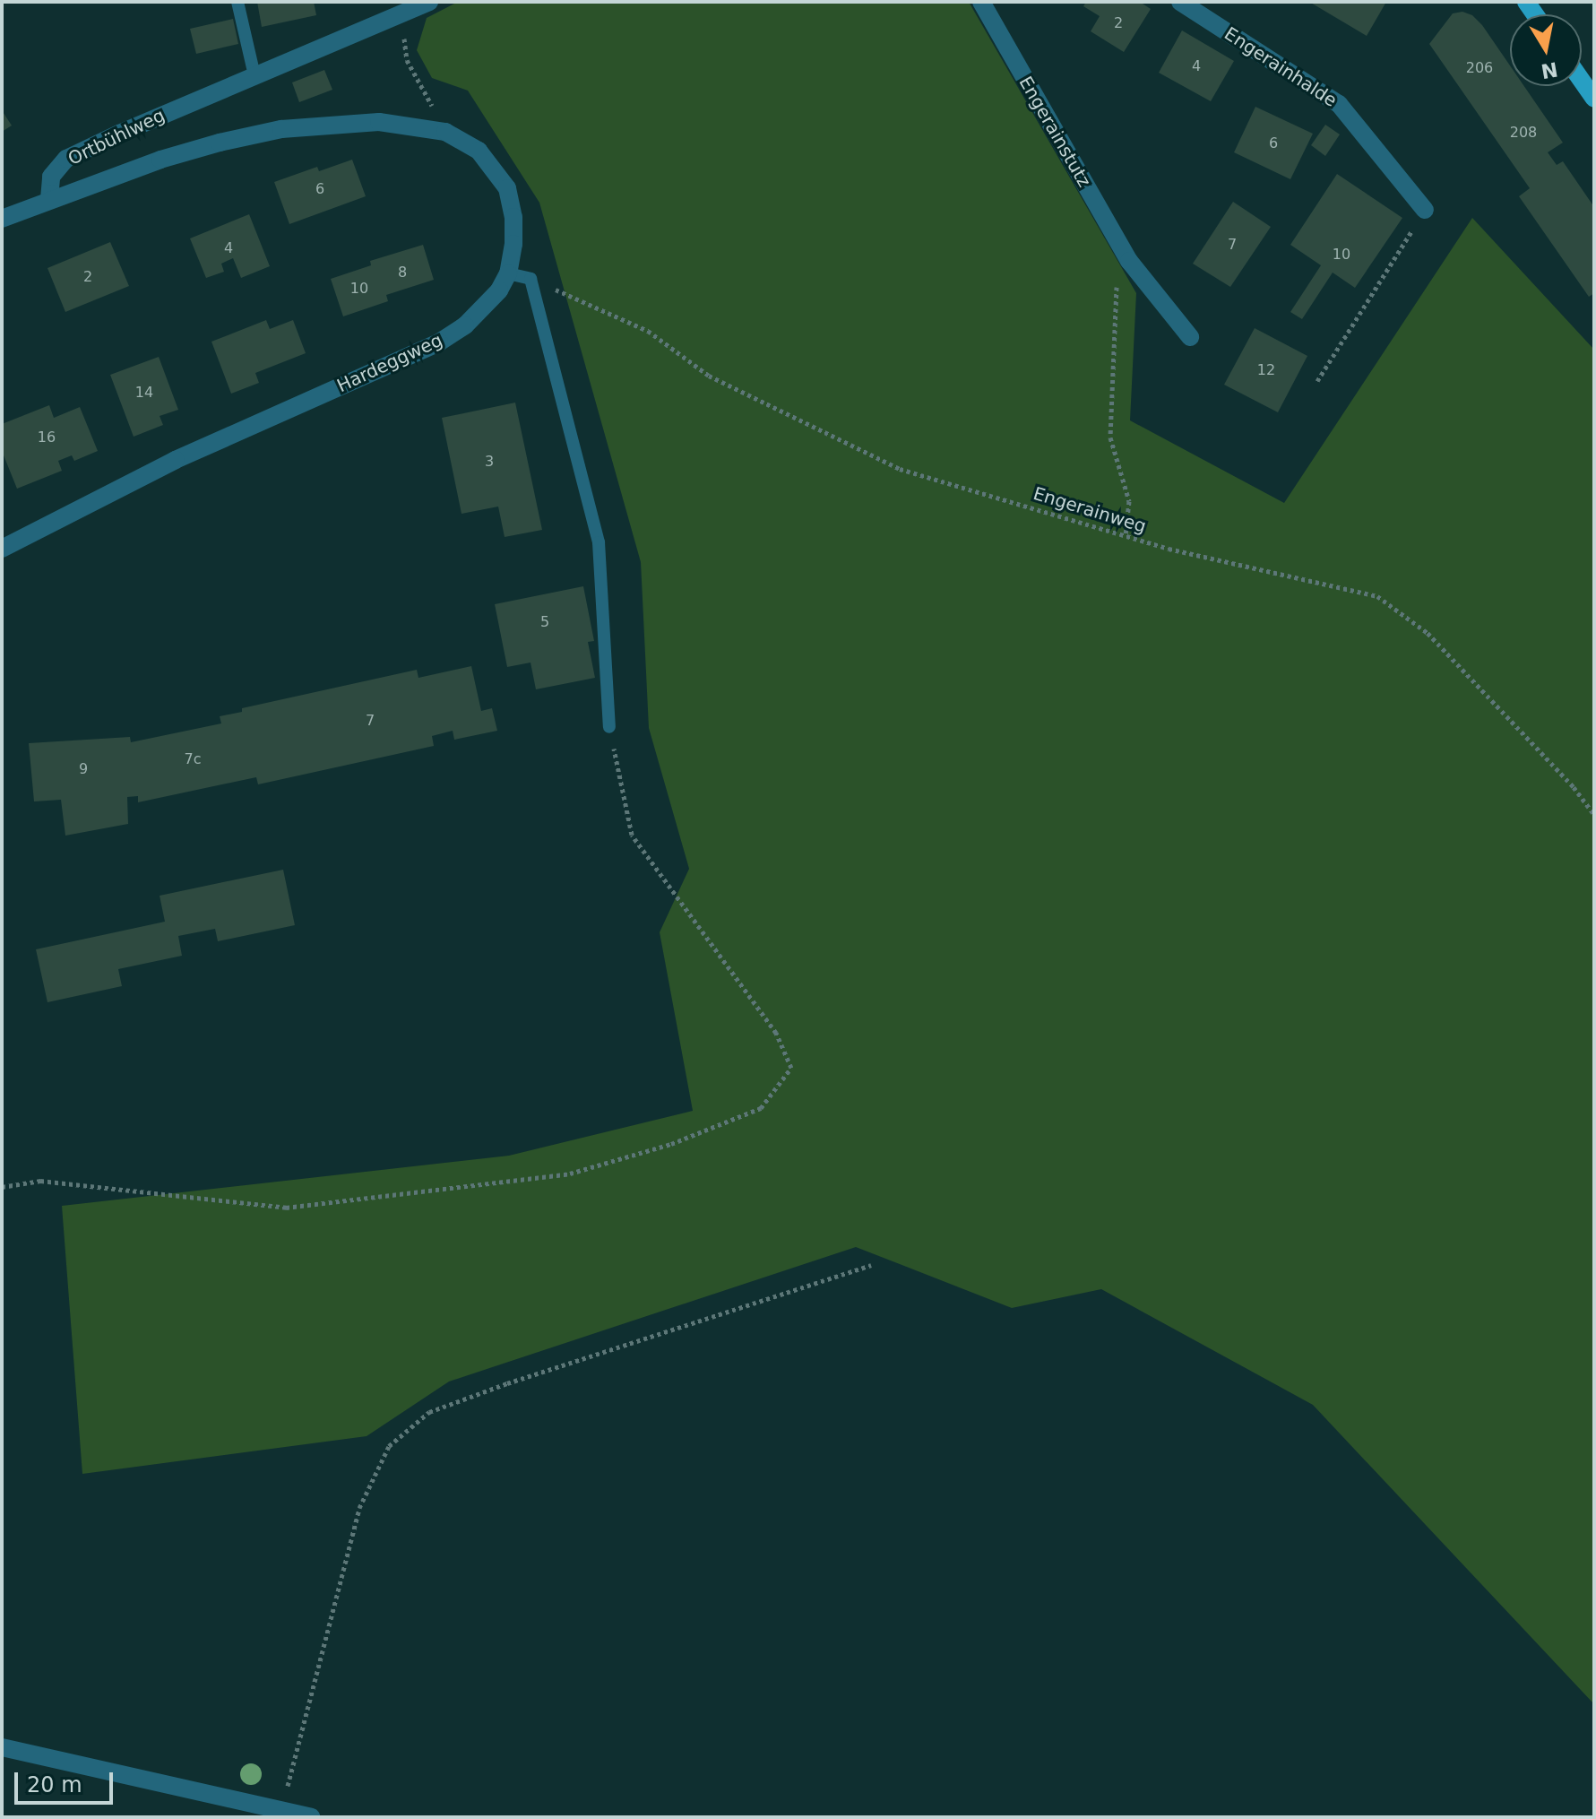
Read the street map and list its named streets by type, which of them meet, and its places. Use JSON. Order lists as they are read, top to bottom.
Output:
{
  "streets": {
    "street": [
      "Engerainhalde",
      "Engerainstutz",
      "Ortbühlweg",
      "Hardeggweg"
    ],
    "path": ["Engerainweg"]
  },
  "crossings": [
    ["Ortbühlweg", "Hardeggweg"]
  ],
  "house_numbers": [
    "2",
    "4",
    "206",
    "208",
    "6",
    "6",
    "7",
    "4",
    "10",
    "8",
    "2",
    "10",
    "12",
    "14",
    "16",
    "3",
    "5",
    "7",
    "7c",
    "9"
  ],
  "scale_bar": "20 m",
  "north": "bottom"
}
